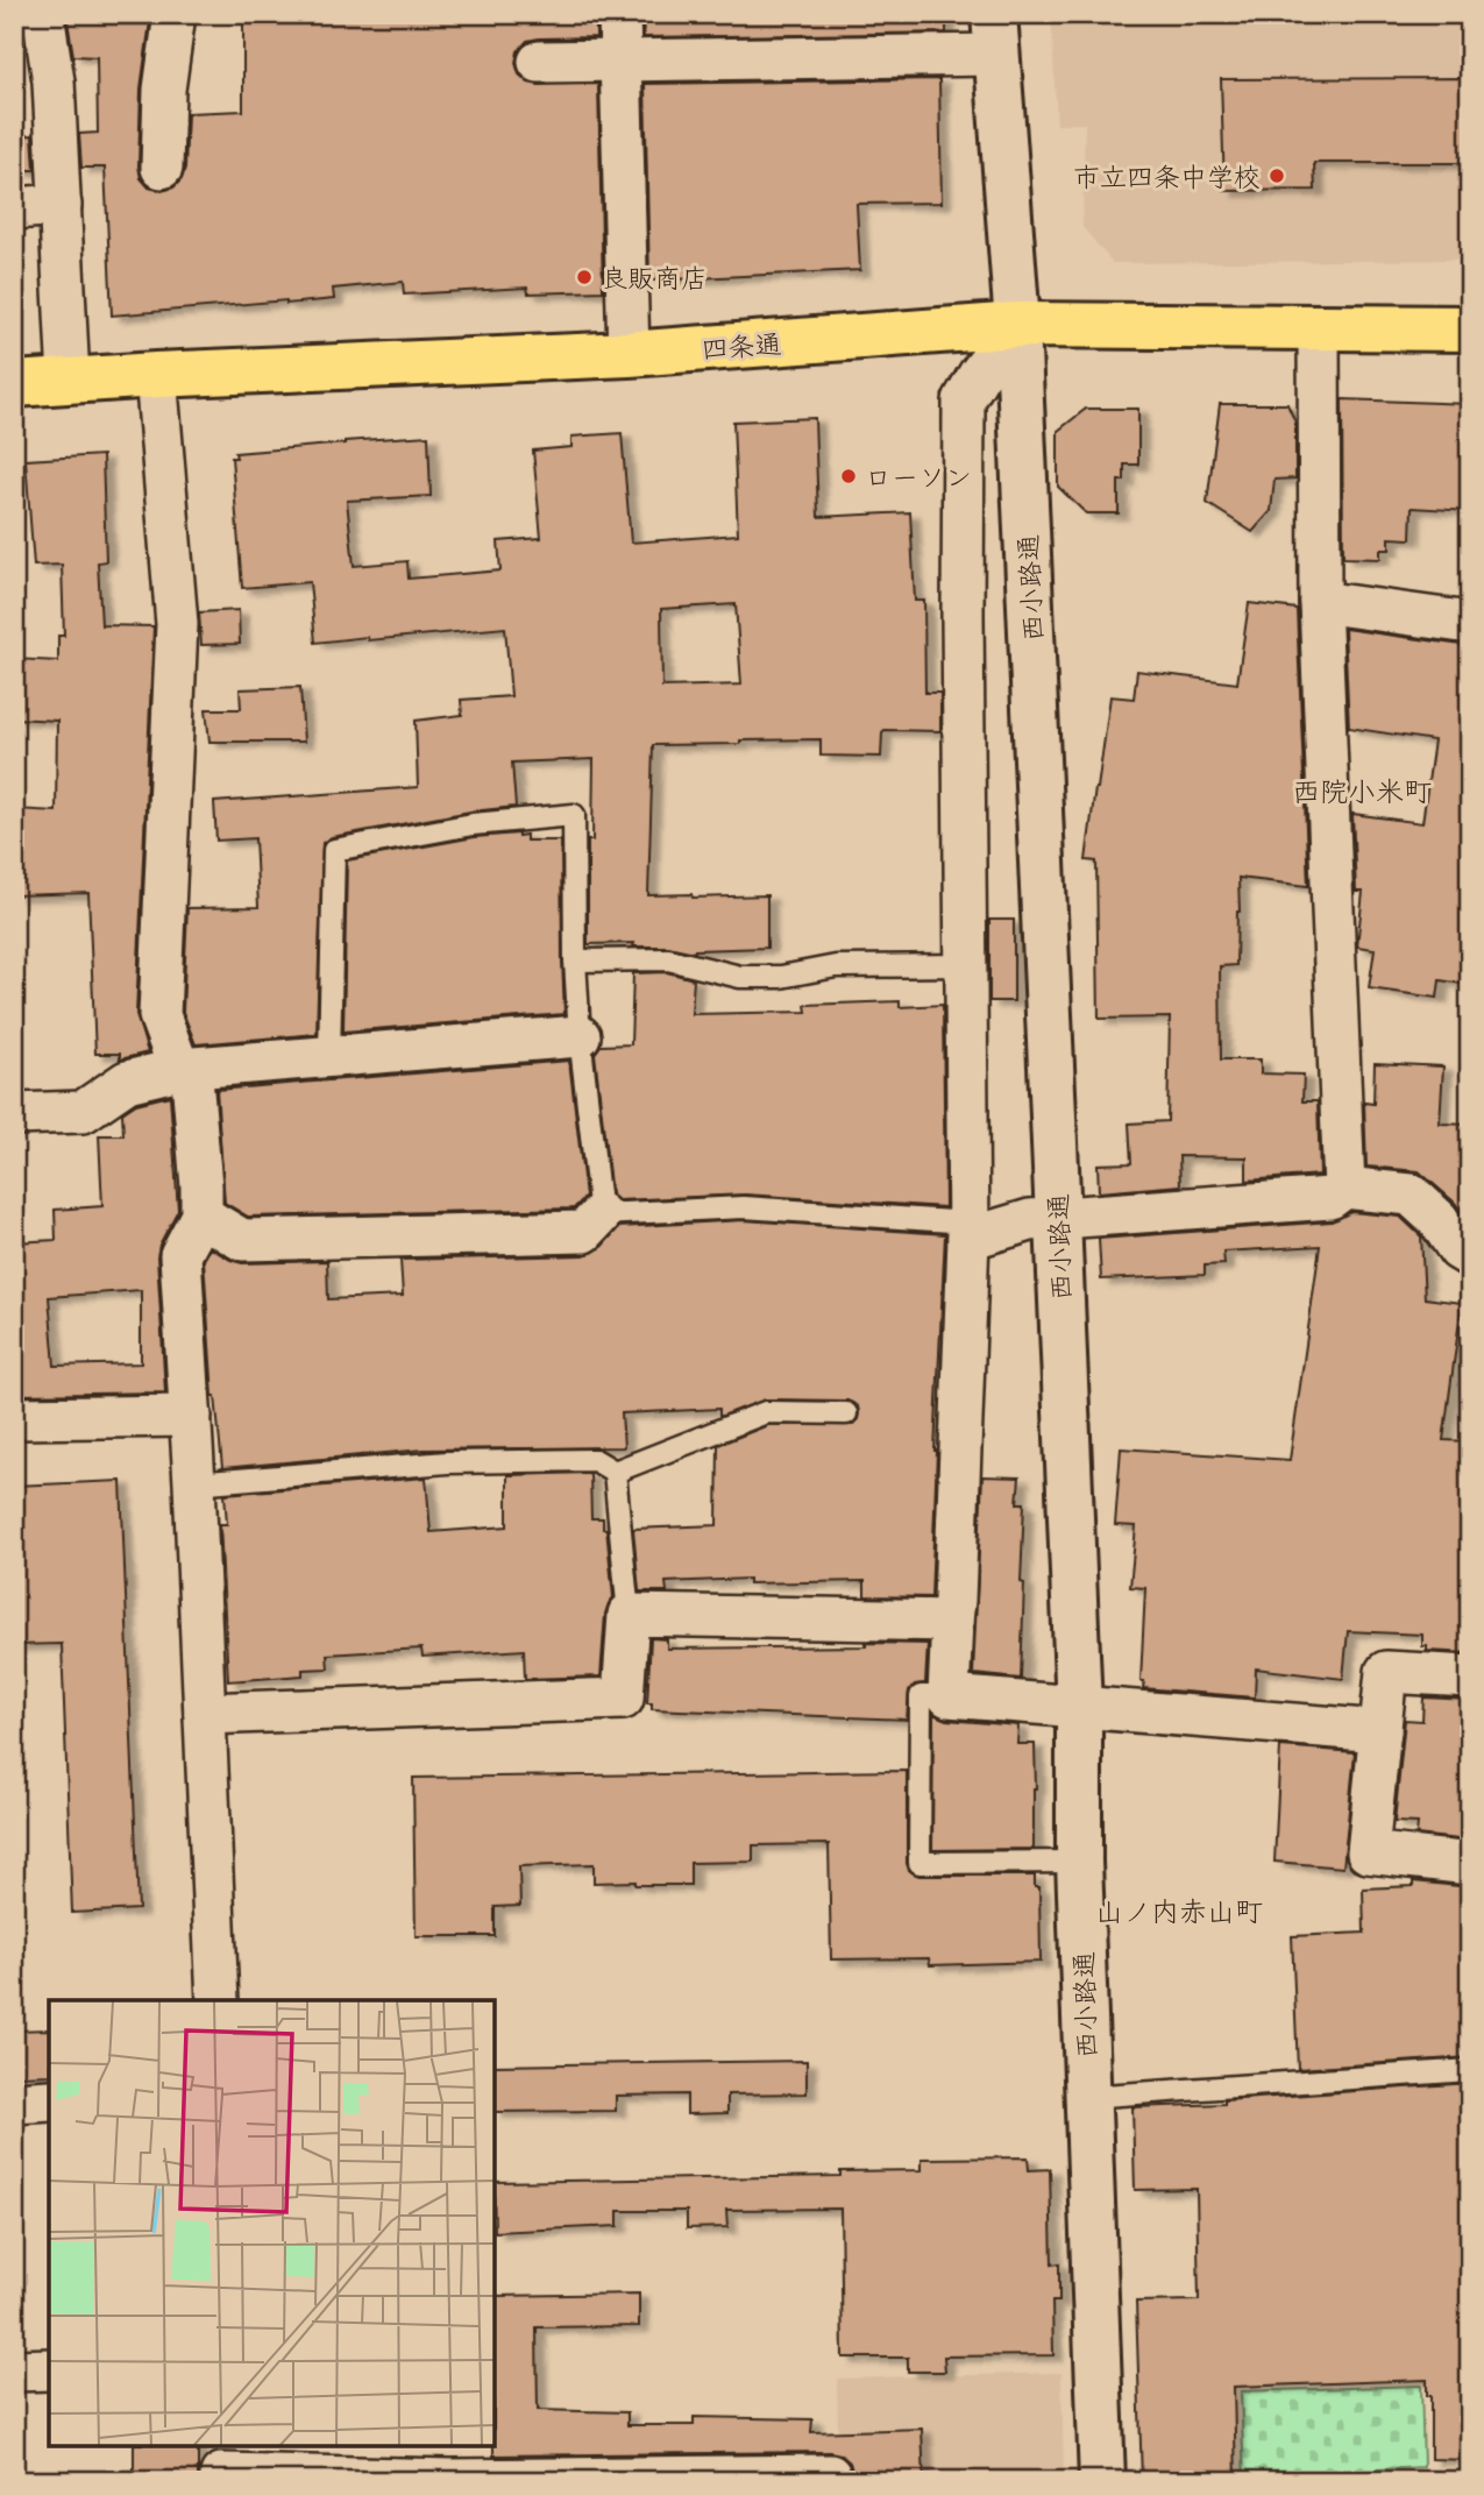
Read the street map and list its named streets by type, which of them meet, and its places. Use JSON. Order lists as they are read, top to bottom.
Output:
{
  "streets": {
    "main road": ["四条通"],
    "street": ["西小路通"]
  },
  "crossings": [
    ["四条通", "西小路通"]
  ],
  "districts": ["西院小米町", "山ノ内赤山町"],
  "places": ["市立四条中学校", "良販商店", "ローソン"]
}
